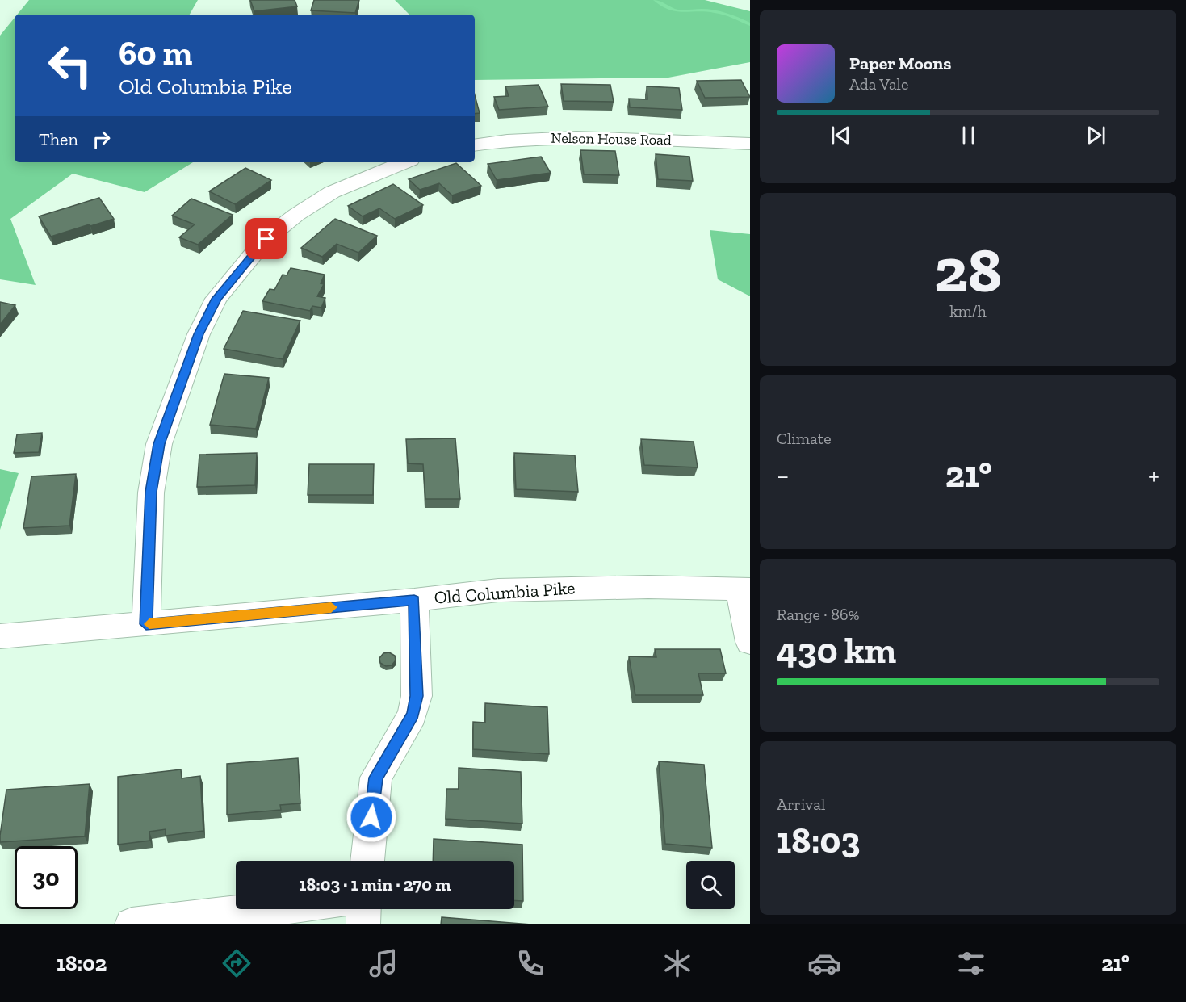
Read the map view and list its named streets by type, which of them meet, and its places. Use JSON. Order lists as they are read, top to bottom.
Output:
{
  "streets": {
    "street": ["Nelson House Road", "Old Columbia Pike"]
  },
  "page": {
    "turn": ["60 m", "Old Columbia Pike"],
    "song": ["Paper Moons", "Ada Vale"],
    "then": "Then",
    "tile": [
      ["28", "km/h"],
      "Climate",
      ["Range · 86%", "430 km"],
      ["Arrival", "18:03"]
    ],
    "heat": ["−", "21°", "+"],
    "limit": "30",
    "trip": "18:03 · 1 min · 270 m",
    "tabs": ["18:02", "21°"]
  }
}
